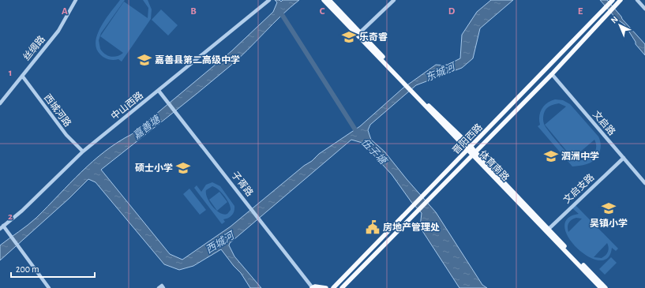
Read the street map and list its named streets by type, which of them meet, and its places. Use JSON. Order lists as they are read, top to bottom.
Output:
{
  "streets": {
    "main road": ["晋阳西路", "体育南路"],
    "street": [
      "丝绸路",
      "中山西路",
      "西城河路",
      "文启路",
      "子胥路",
      "文启支路"
    ]
  },
  "crossings": [
    ["丝绸路", "西城河路"],
    ["中山西路", "西城河路"],
    ["中山西路", "子胥路"],
    ["文启路", "晋阳西路"],
    ["文启路", "文启支路"],
    ["晋阳西路", "体育南路"],
    ["体育南路", "文启支路"]
  ],
  "water": [
    "东城河",
    "嘉善塘",
    "伍子塘",
    "西城河"
  ],
  "places": {
    "school or university": [
      "乐奇睿",
      "嘉善县第二高级中学",
      "泗洲中学",
      "硕士小学",
      "吴镇小学"
    ],
    "public building": ["房地产管理处"]
  },
  "scale_bar": "200 m",
  "north": "top left",
  "grid": {
    "columns": [
      "A",
      "B",
      "C",
      "D",
      "E"
    ],
    "rows": ["1", "2"]
  }
}
